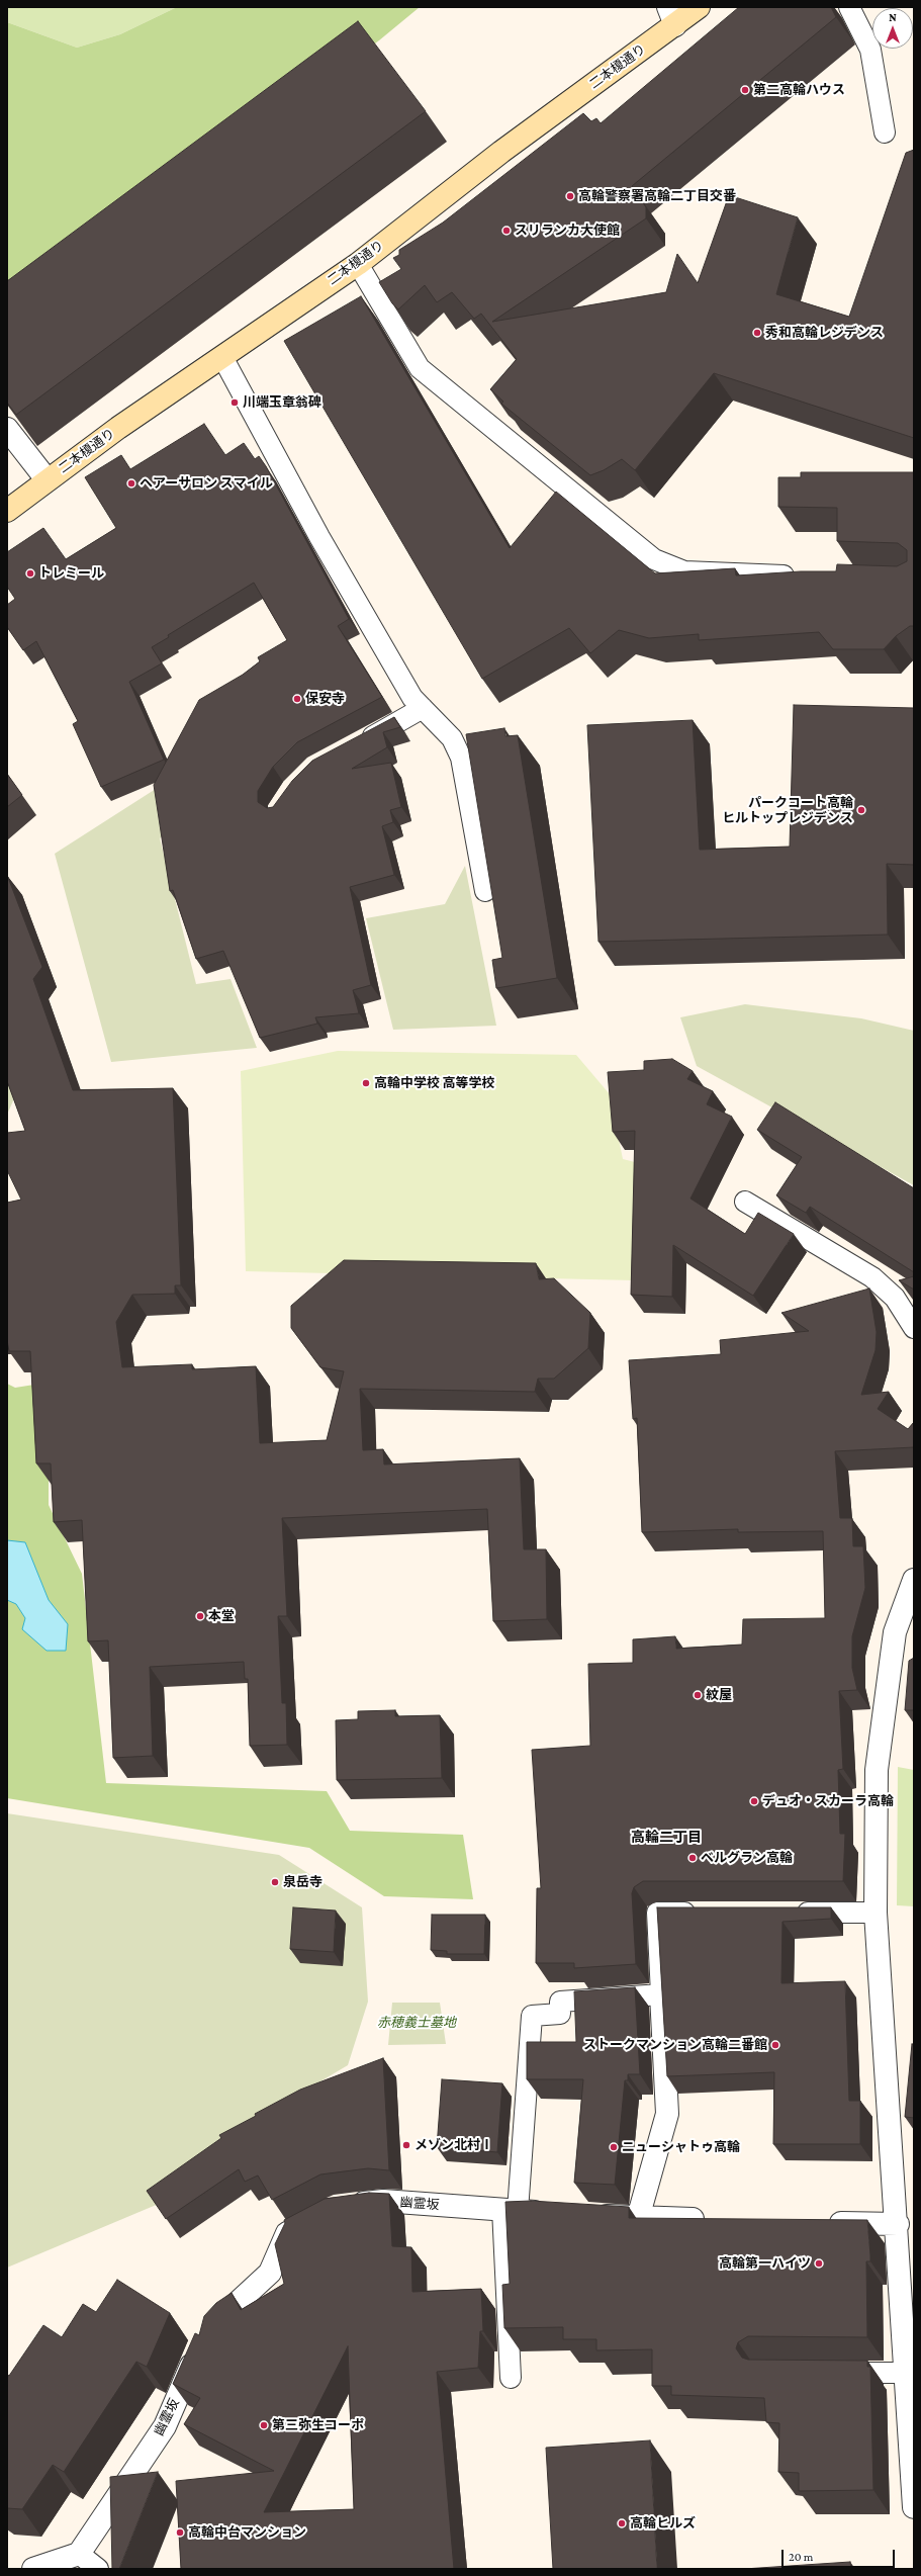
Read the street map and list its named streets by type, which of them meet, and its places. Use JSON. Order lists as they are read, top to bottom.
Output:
{
  "streets": {
    "street": ["二本榎通り", "幽霊坂"]
  },
  "districts": ["高輪二丁目"],
  "parks": ["赤穂義士墓地"],
  "places": [
    "第二高輪ハウス",
    "高輪警察署高輪二丁目交番",
    "スリランカ大使館",
    "秀和高輪レジデンス",
    "川端玉章翁碑",
    "ヘアーサロン スマイル",
    "トレミール",
    "保安寺",
    "パークコート高輪 ヒルトップレジデンス",
    "高輪中学校 高等学校",
    "本堂",
    "紋屋",
    "デュオ・スカーラ高輪",
    "ベルグラン高輪",
    "泉岳寺",
    "ストークマンション高輪二番館",
    "メゾン北村Ⅰ",
    "ニューシャトゥ高輪",
    "高輪第一ハイツ",
    "第三弥生コーポ",
    "高輪ヒルズ",
    "高輪中台マンション"
  ],
  "scale_bar": "20 m",
  "north": "top"
}
